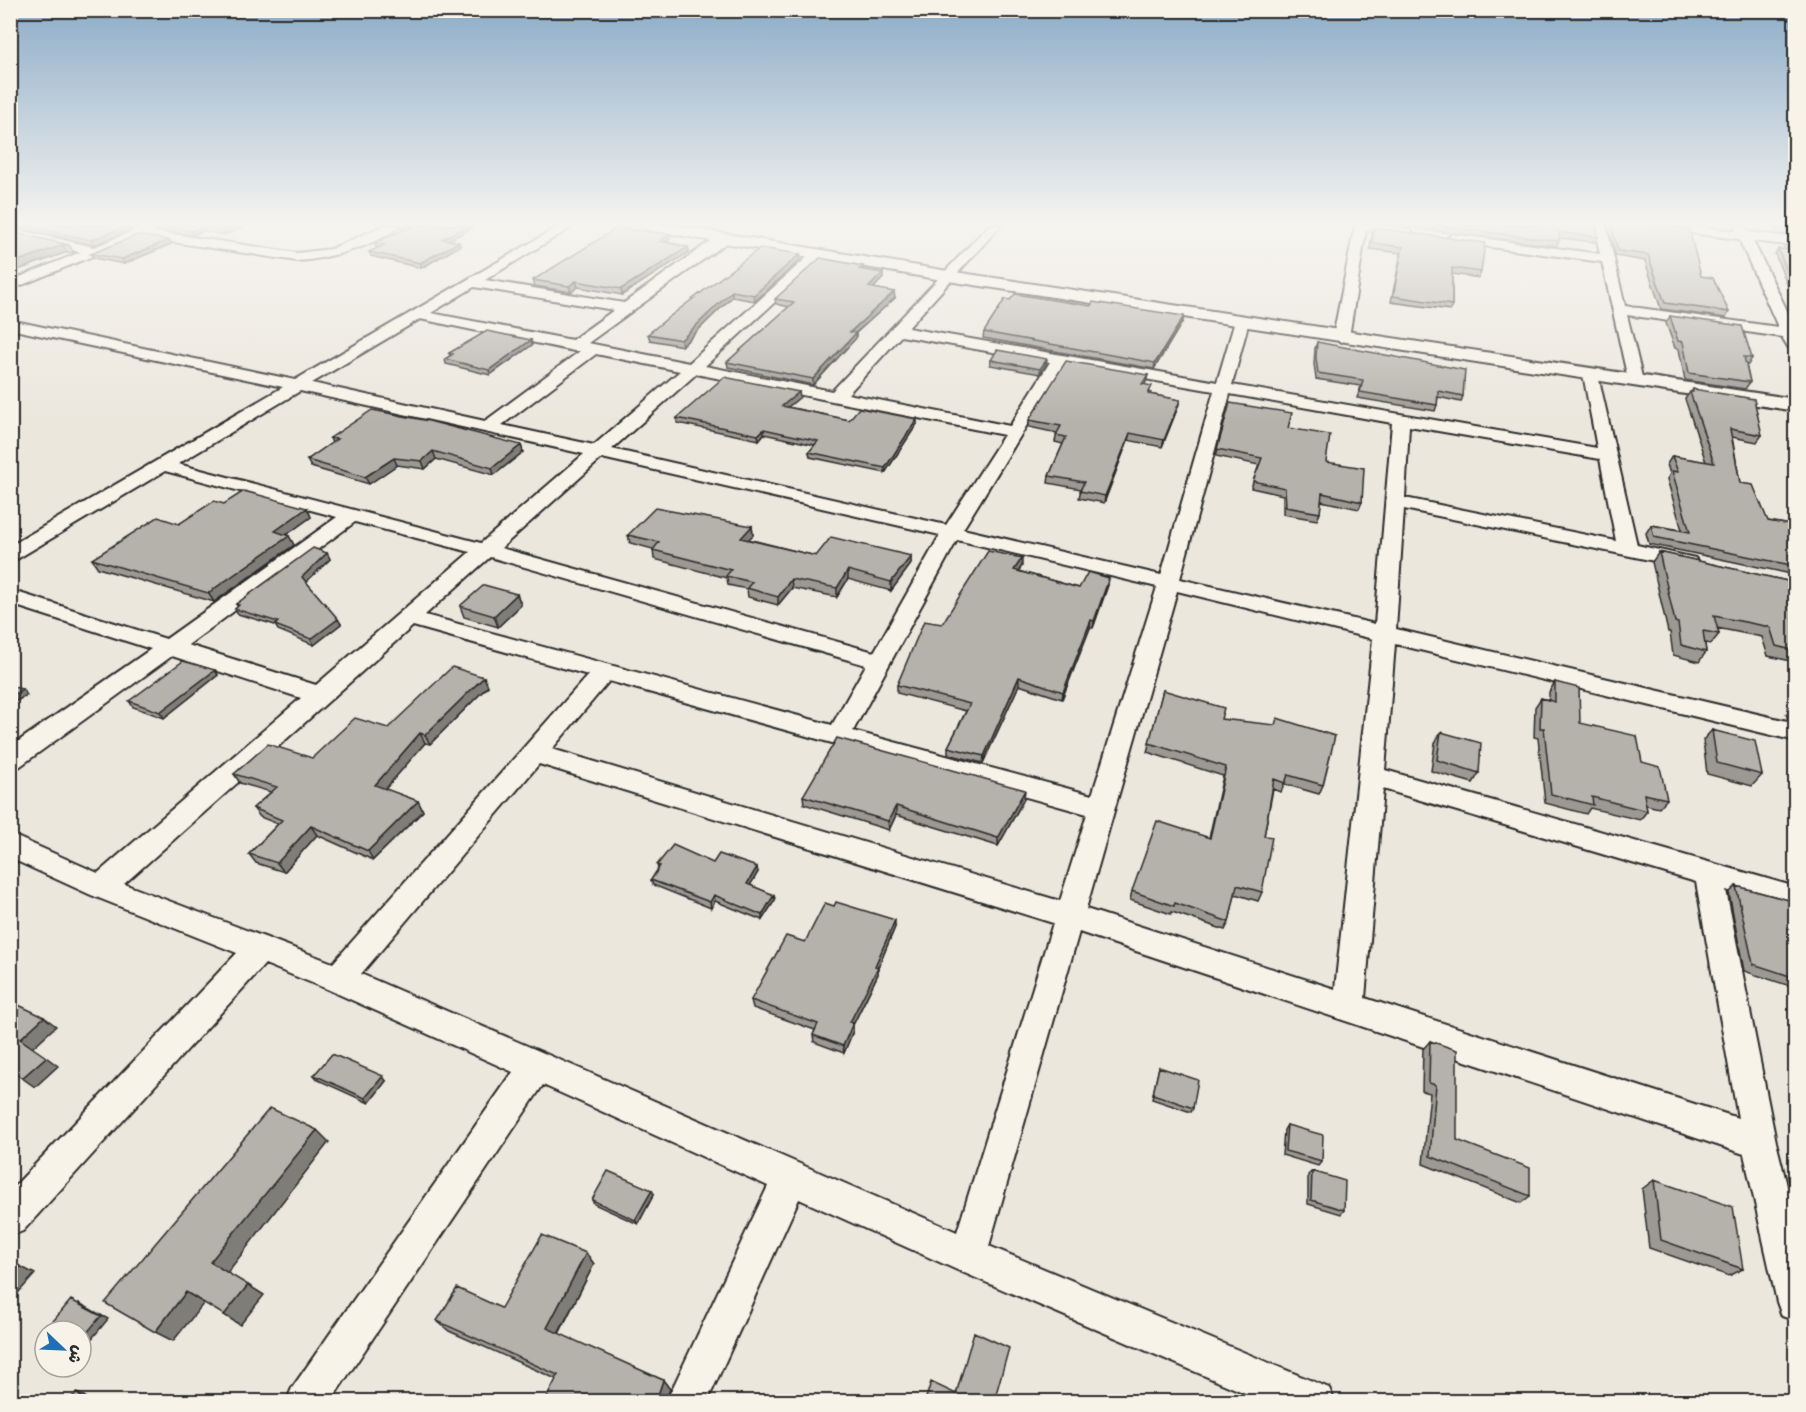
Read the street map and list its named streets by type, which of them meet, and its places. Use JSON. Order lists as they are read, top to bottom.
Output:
{
  "north": "bottom right"
}
